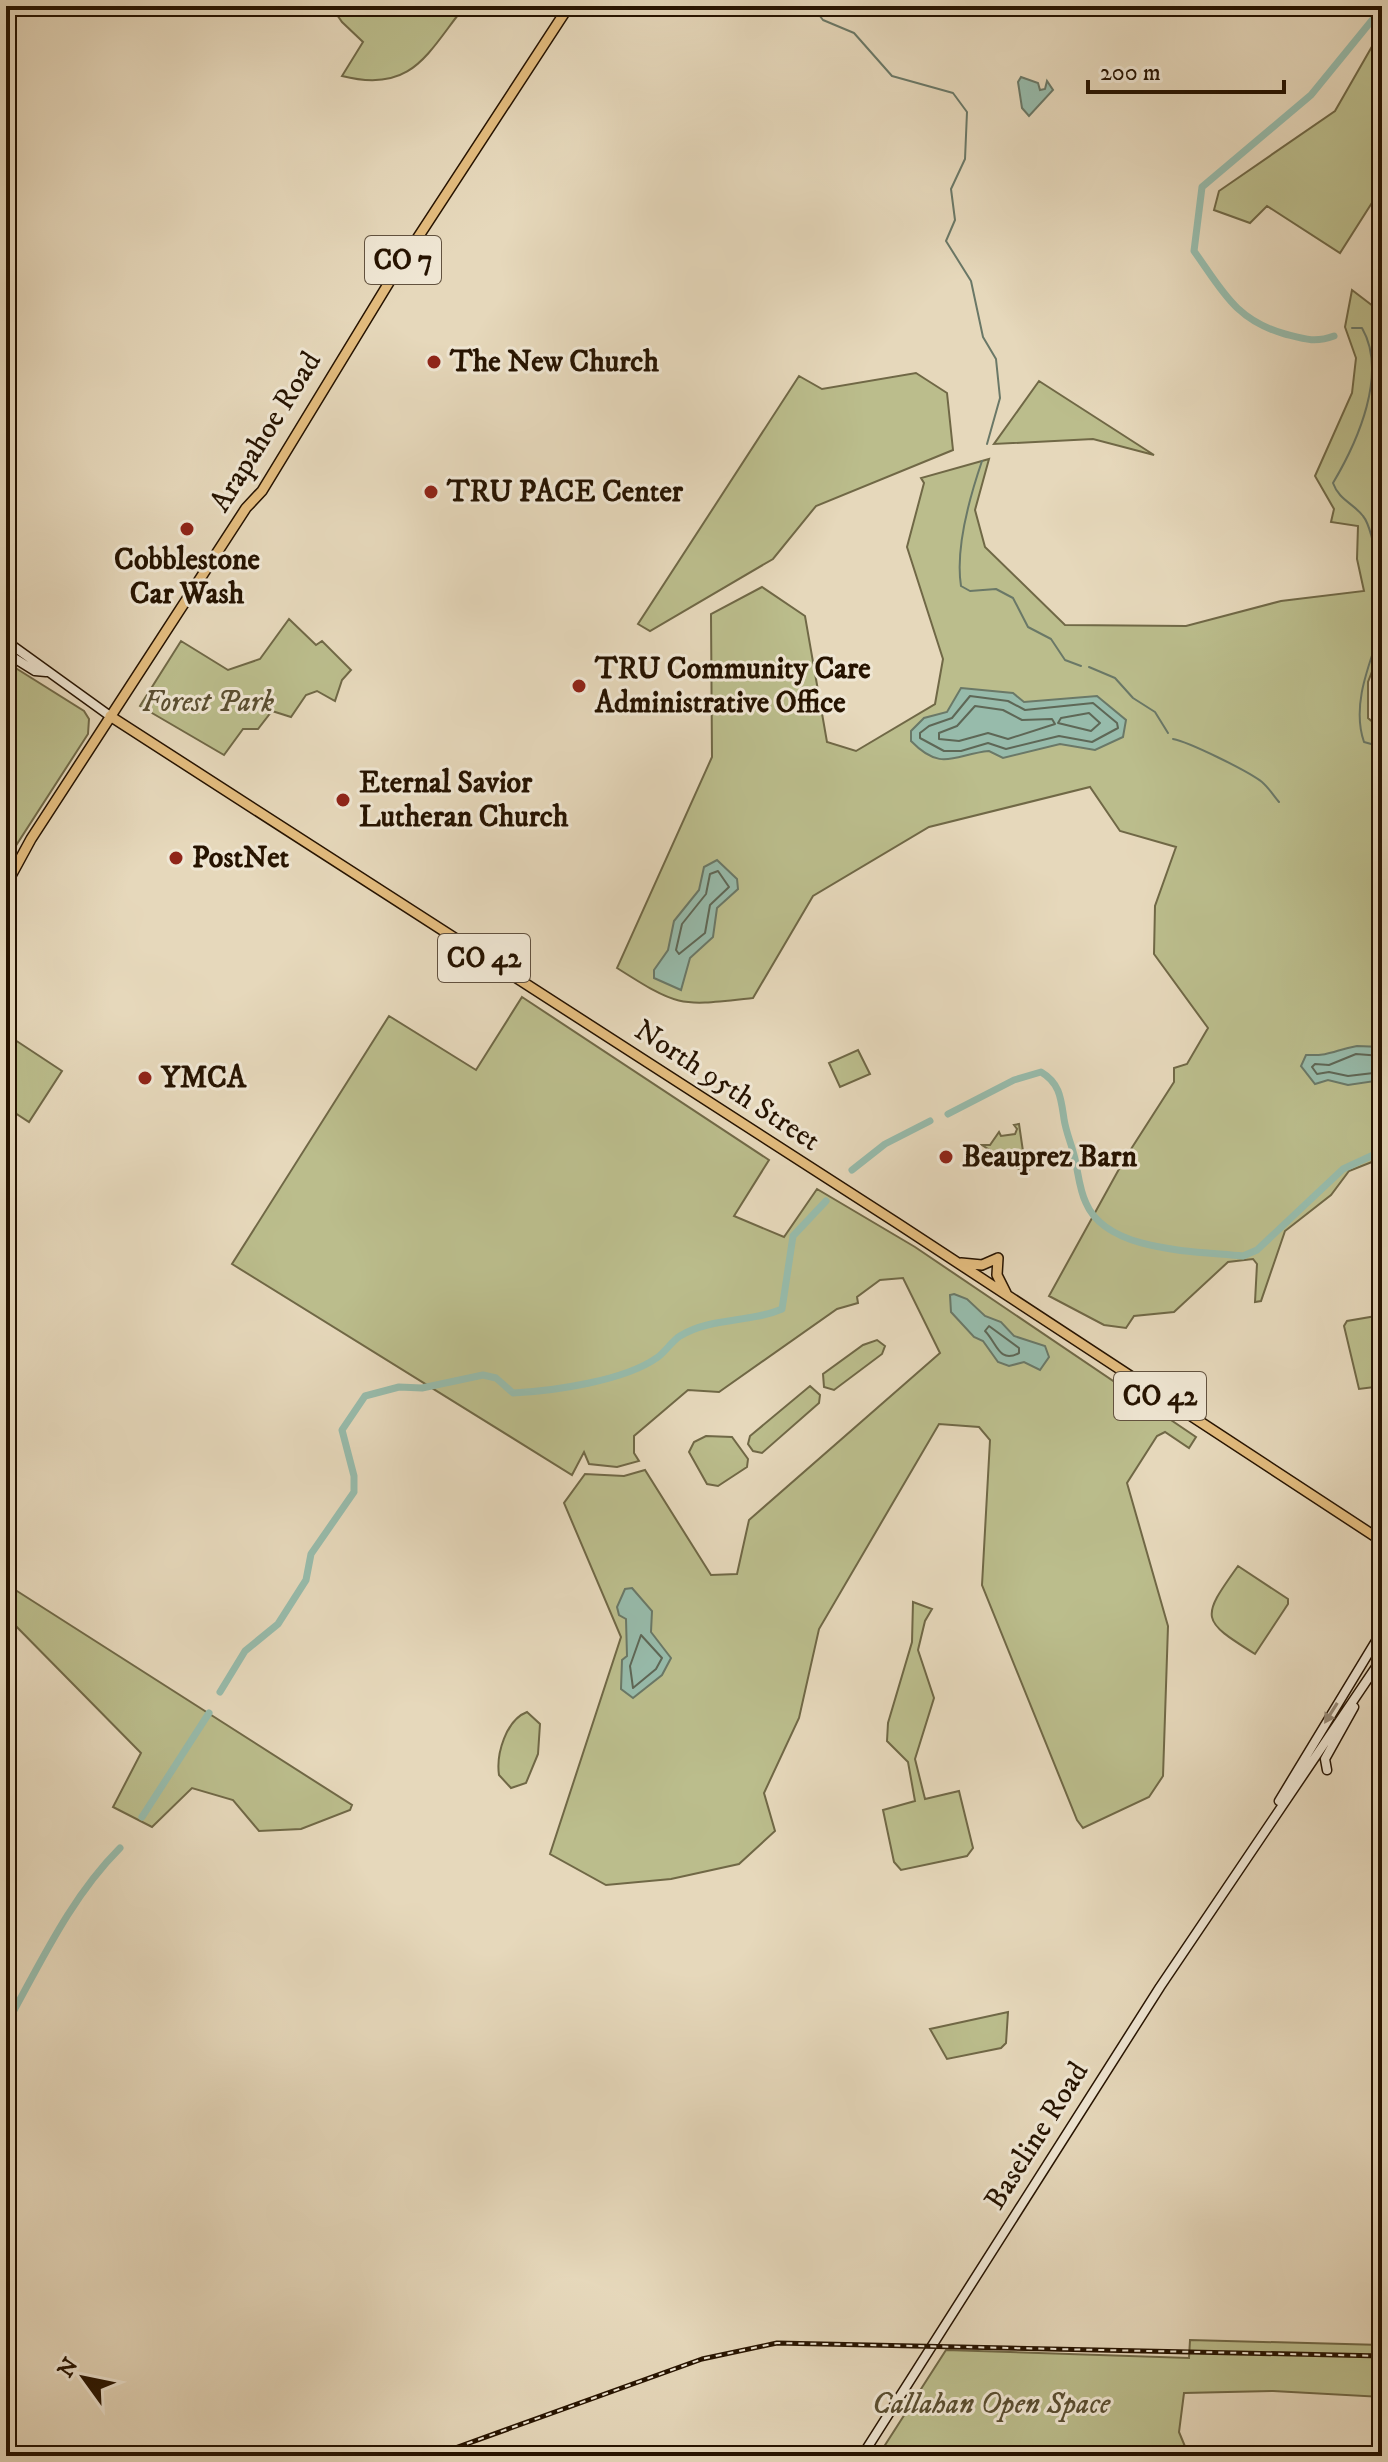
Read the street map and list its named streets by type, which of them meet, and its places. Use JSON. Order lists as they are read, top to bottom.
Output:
{
  "streets": {
    "main road": [
      "CO 7",
      "Arapahoe Road",
      "CO 42",
      "North 95th Street",
      "Baseline Road"
    ]
  },
  "crossings": [
    ["Arapahoe Road", "North 95th Street"]
  ],
  "parks": ["Forest Park", "Callahan Open Space"],
  "places": [
    "The New Church",
    "TRU PACE Center",
    "Cobblestone Car Wash",
    "TRU Community Care Administrative Office",
    "Eternal Savior Lutheran Church",
    "PostNet",
    "YMCA",
    "Beauprez Barn"
  ],
  "scale_bar": "200 m",
  "north": "top left"
}
